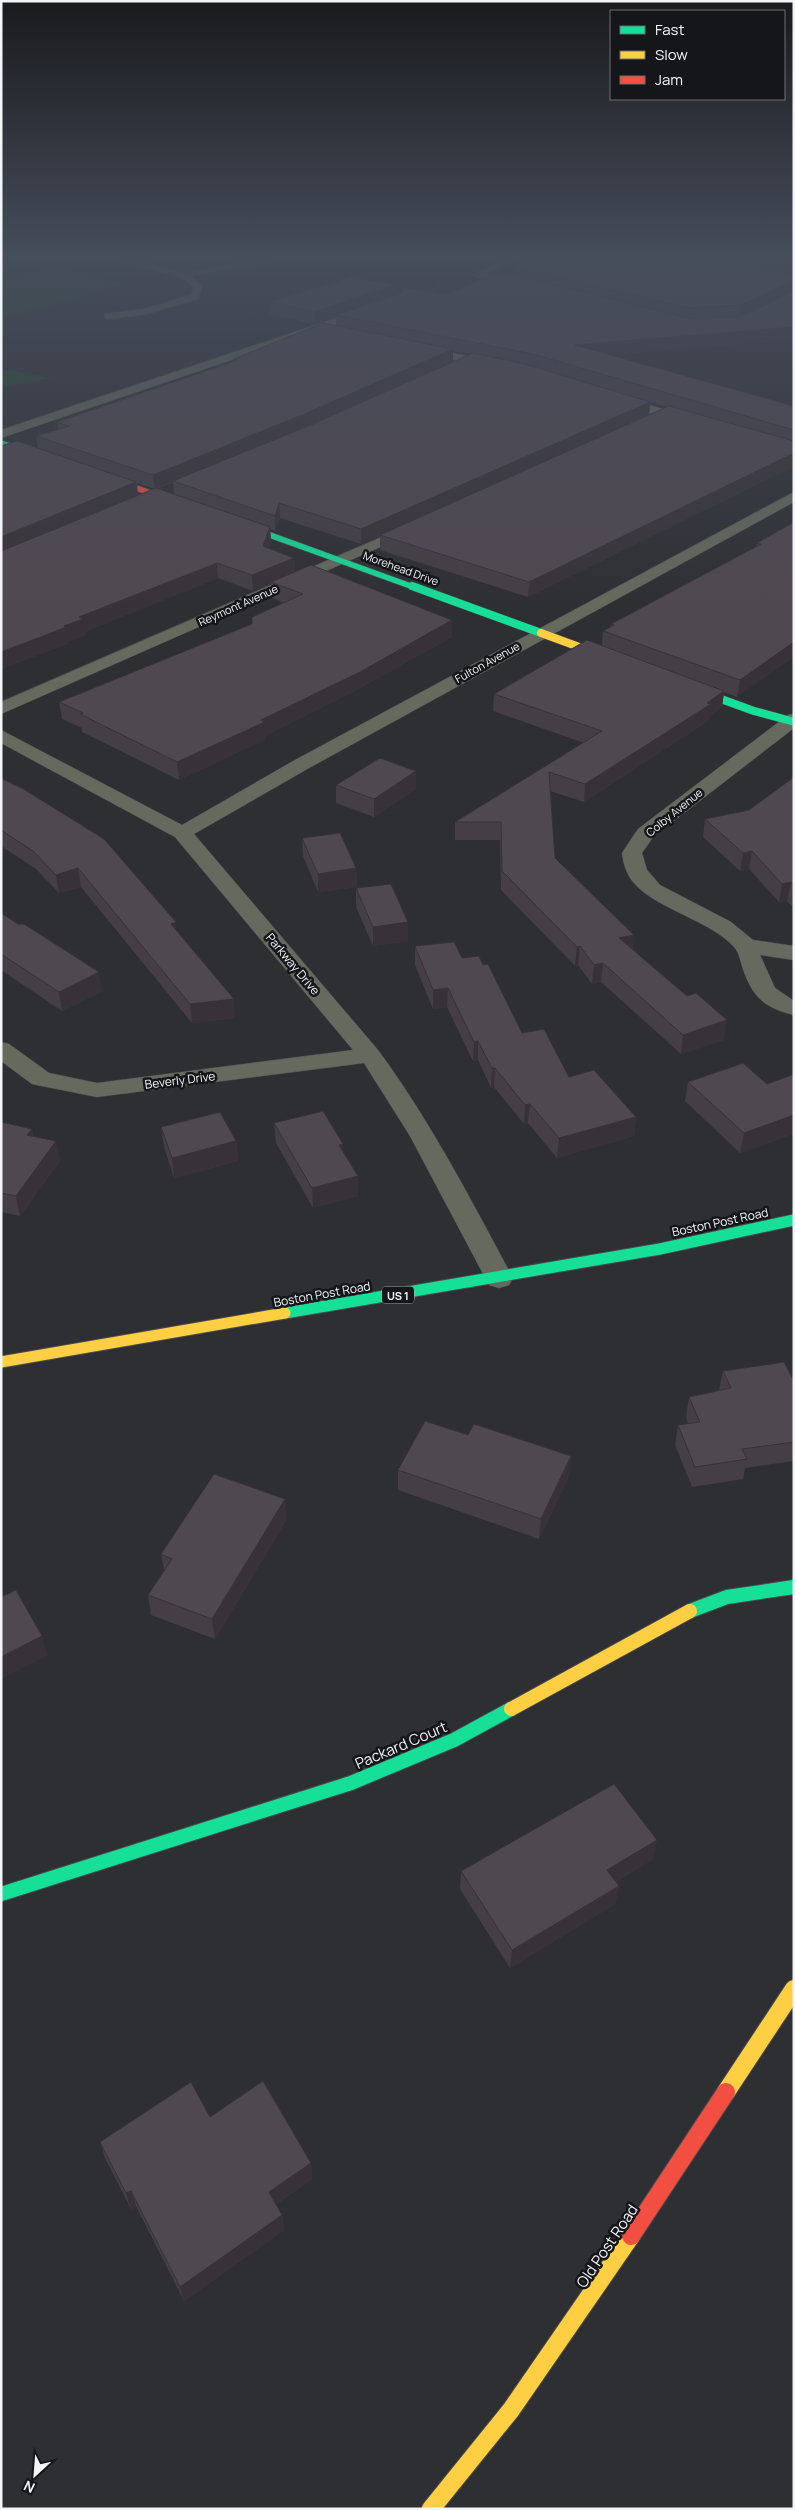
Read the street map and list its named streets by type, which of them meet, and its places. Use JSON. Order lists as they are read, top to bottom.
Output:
{
  "streets": {
    "street": [
      "Morehead Drive",
      "Reymont Avenue",
      "Fulton Avenue",
      "Colby Avenue",
      "Parkway Drive",
      "Beverly Drive",
      "Boston Post Road",
      "US 1",
      "Packard Court",
      "Old Post Road"
    ]
  },
  "crossings": [
    ["Morehead Drive", "Reymont Avenue"],
    ["Morehead Drive", "Fulton Avenue"],
    ["Fulton Avenue", "Parkway Drive"],
    ["Parkway Drive", "Beverly Drive"],
    ["Parkway Drive", "Boston Post Road"]
  ],
  "legend": ["Fast", "Slow", "Jam"],
  "north": "bottom left"
}
